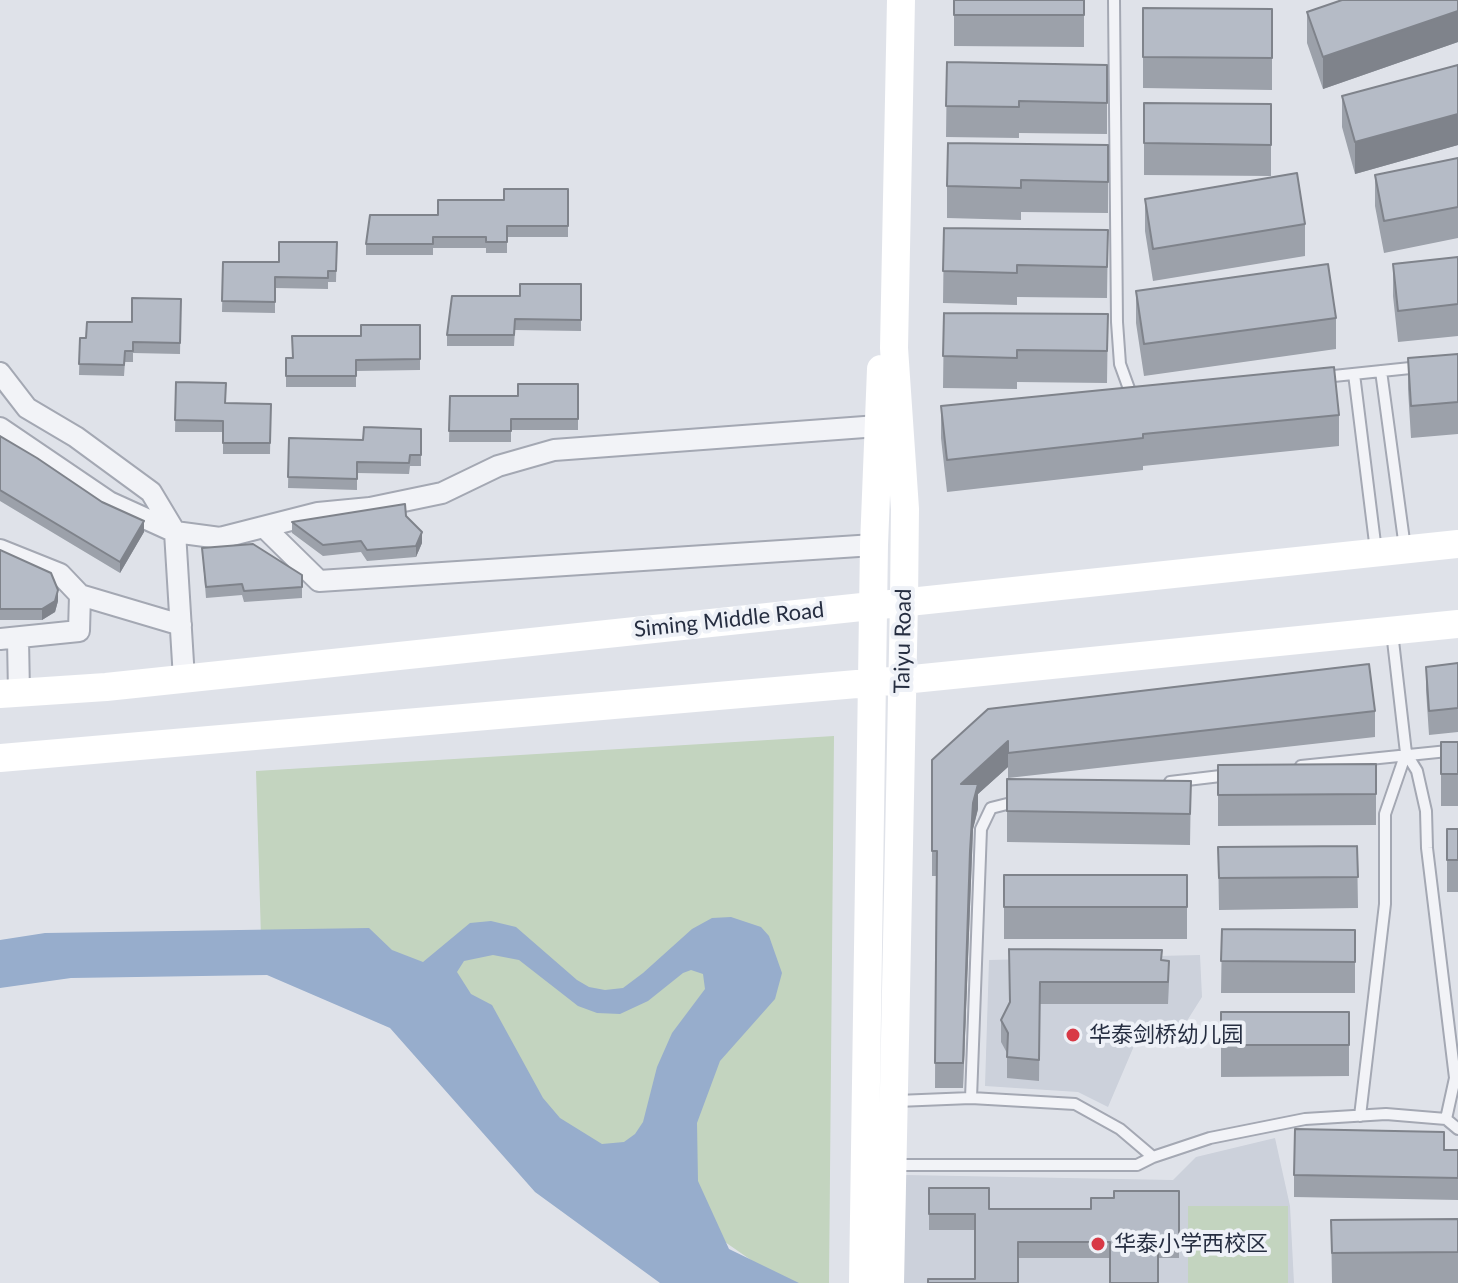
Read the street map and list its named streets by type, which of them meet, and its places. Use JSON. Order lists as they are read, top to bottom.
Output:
{
  "streets": {
    "main road": ["Siming Middle Road", "Taiyu Road"]
  },
  "crossings": [
    ["Siming Middle Road", "Taiyu Road"]
  ],
  "places": ["华泰剑桥幼儿园", "华泰小学西校区"]
}
